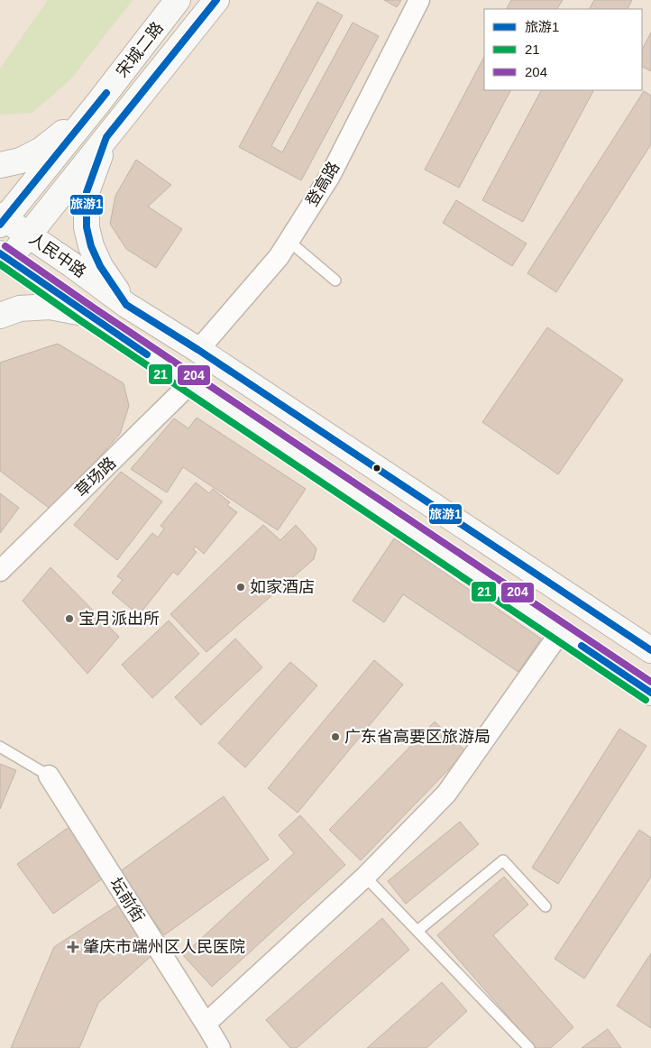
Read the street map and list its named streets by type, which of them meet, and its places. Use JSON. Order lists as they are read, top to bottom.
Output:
{
  "streets": {
    "main road": ["宋城二路", "人民中路"],
    "street": ["登高路", "草场路", "坛前街"]
  },
  "crossings": [
    ["宋城二路", "人民中路"],
    ["登高路", "人民中路"],
    ["人民中路", "草场路"]
  ],
  "places": {
    "other": ["如家酒店", "宝月派出所", "广东省高要区旅游局"],
    "health": ["肇庆市端州区人民医院"]
  },
  "lines": ["transit line 旅游1", "transit line 204", "transit line 21"],
  "legend": ["旅游1", "21", "204"]
}
